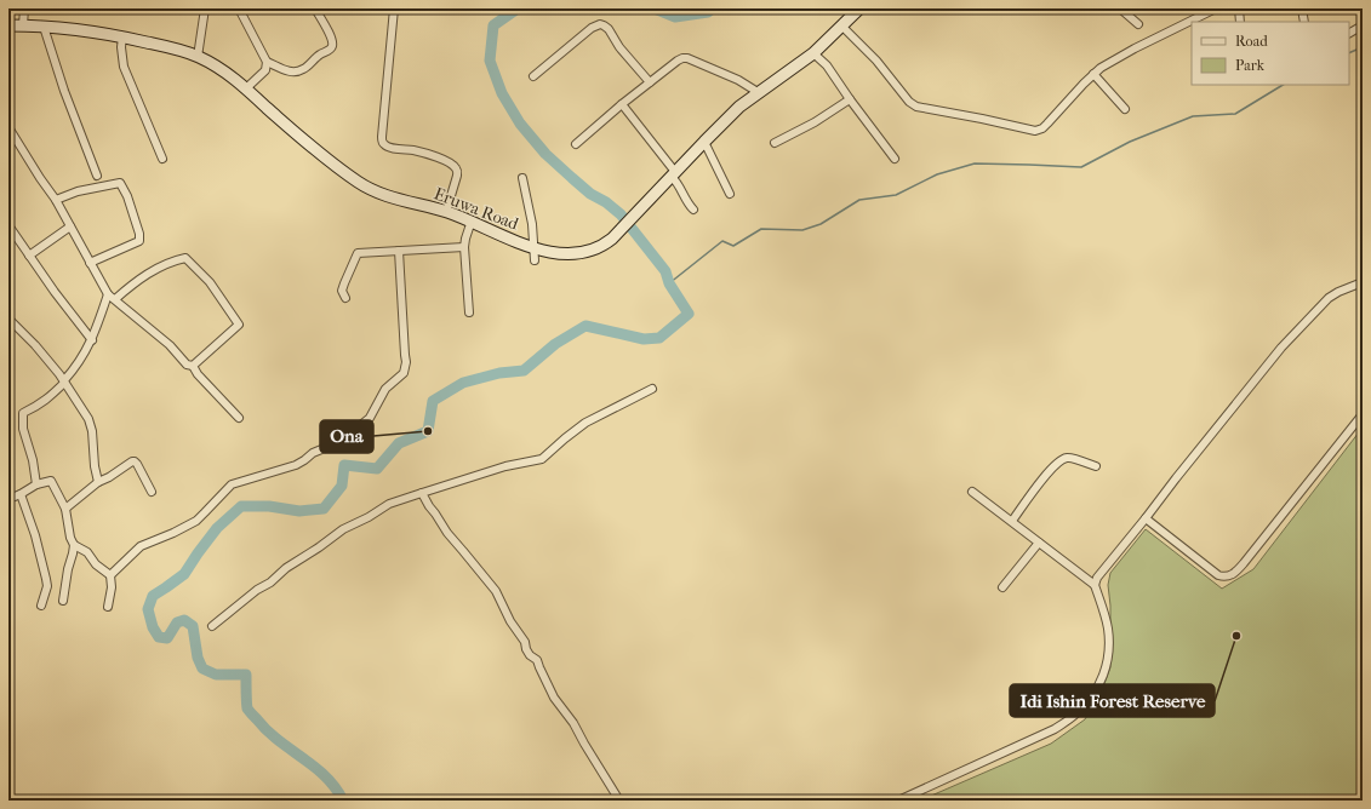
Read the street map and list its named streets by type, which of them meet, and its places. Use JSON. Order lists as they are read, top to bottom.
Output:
{
  "streets": {
    "main road": ["Eruwa Road"]
  },
  "places": ["Ona", "Idi Ishin Forest Reserve"],
  "legend": ["Road", "Park"]
}
